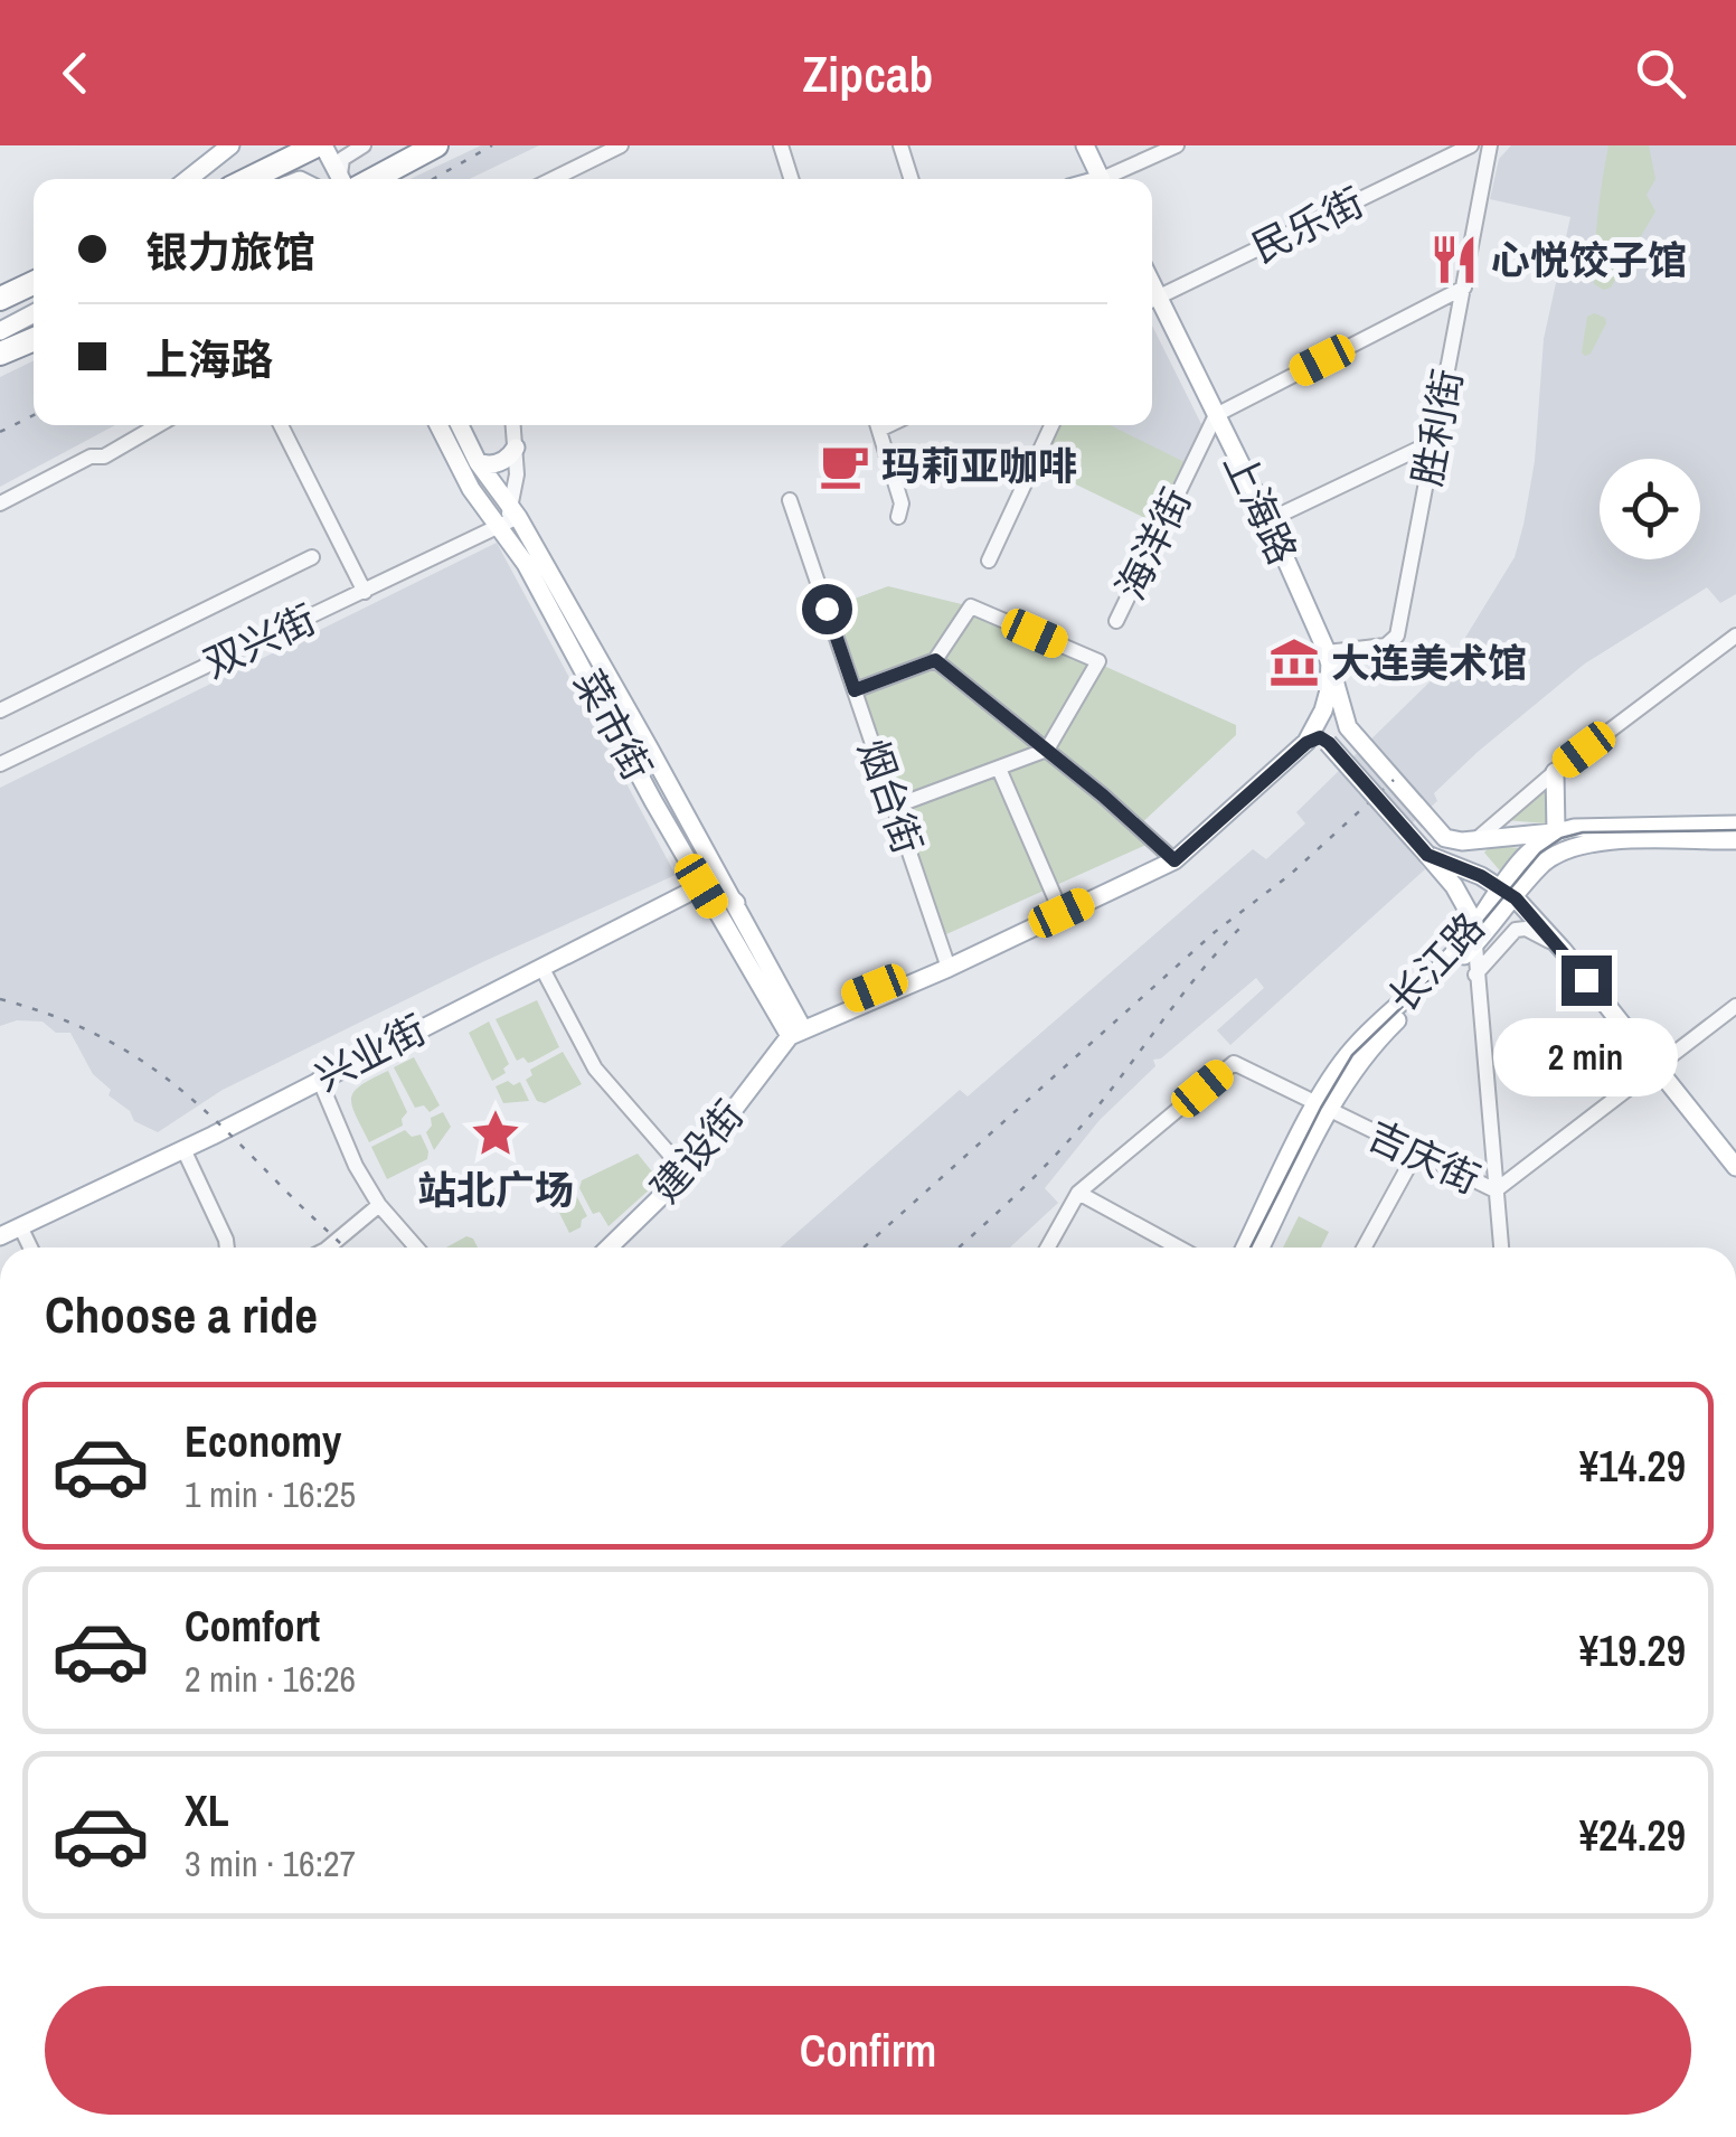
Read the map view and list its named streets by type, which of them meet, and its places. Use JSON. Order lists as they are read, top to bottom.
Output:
{
  "streets": {
    "main road": [
      "上海路",
      "菜市街",
      "长江路",
      "兴业街",
      "建设街"
    ],
    "street": [
      "民乐街",
      "胜利街",
      "海洋街",
      "双兴街",
      "烟台街",
      "吉庆街"
    ]
  },
  "crossings": [
    ["胜利街", "上海路"],
    ["上海路", "海洋街"],
    ["双兴街", "菜市街"],
    ["菜市街", "兴业街"],
    ["菜市街", "建设街"],
    ["长江路", "吉庆街"]
  ],
  "places": {
    "restaurant": ["心悦饺子馆"],
    "cafe": ["玛莉亚咖啡"],
    "museum": ["大连美术馆"],
    "place": ["站北广场"]
  },
  "page": {
    "header": "Zipcab",
    "banner": ["银力旅馆", "上海路"],
    "bubble": "2 min",
    "heading": "Choose a ride",
    "list": [
      {
        "name": "Economy",
        "note": "1 min · 16:25",
        "value": "¥14.29"
      },
      {
        "name": "Comfort",
        "note": "2 min · 16:26",
        "value": "¥19.29"
      },
      {
        "name": "XL",
        "note": "3 min · 16:27",
        "value": "¥24.29"
      }
    ],
    "buttons": "Confirm"
  }
}
